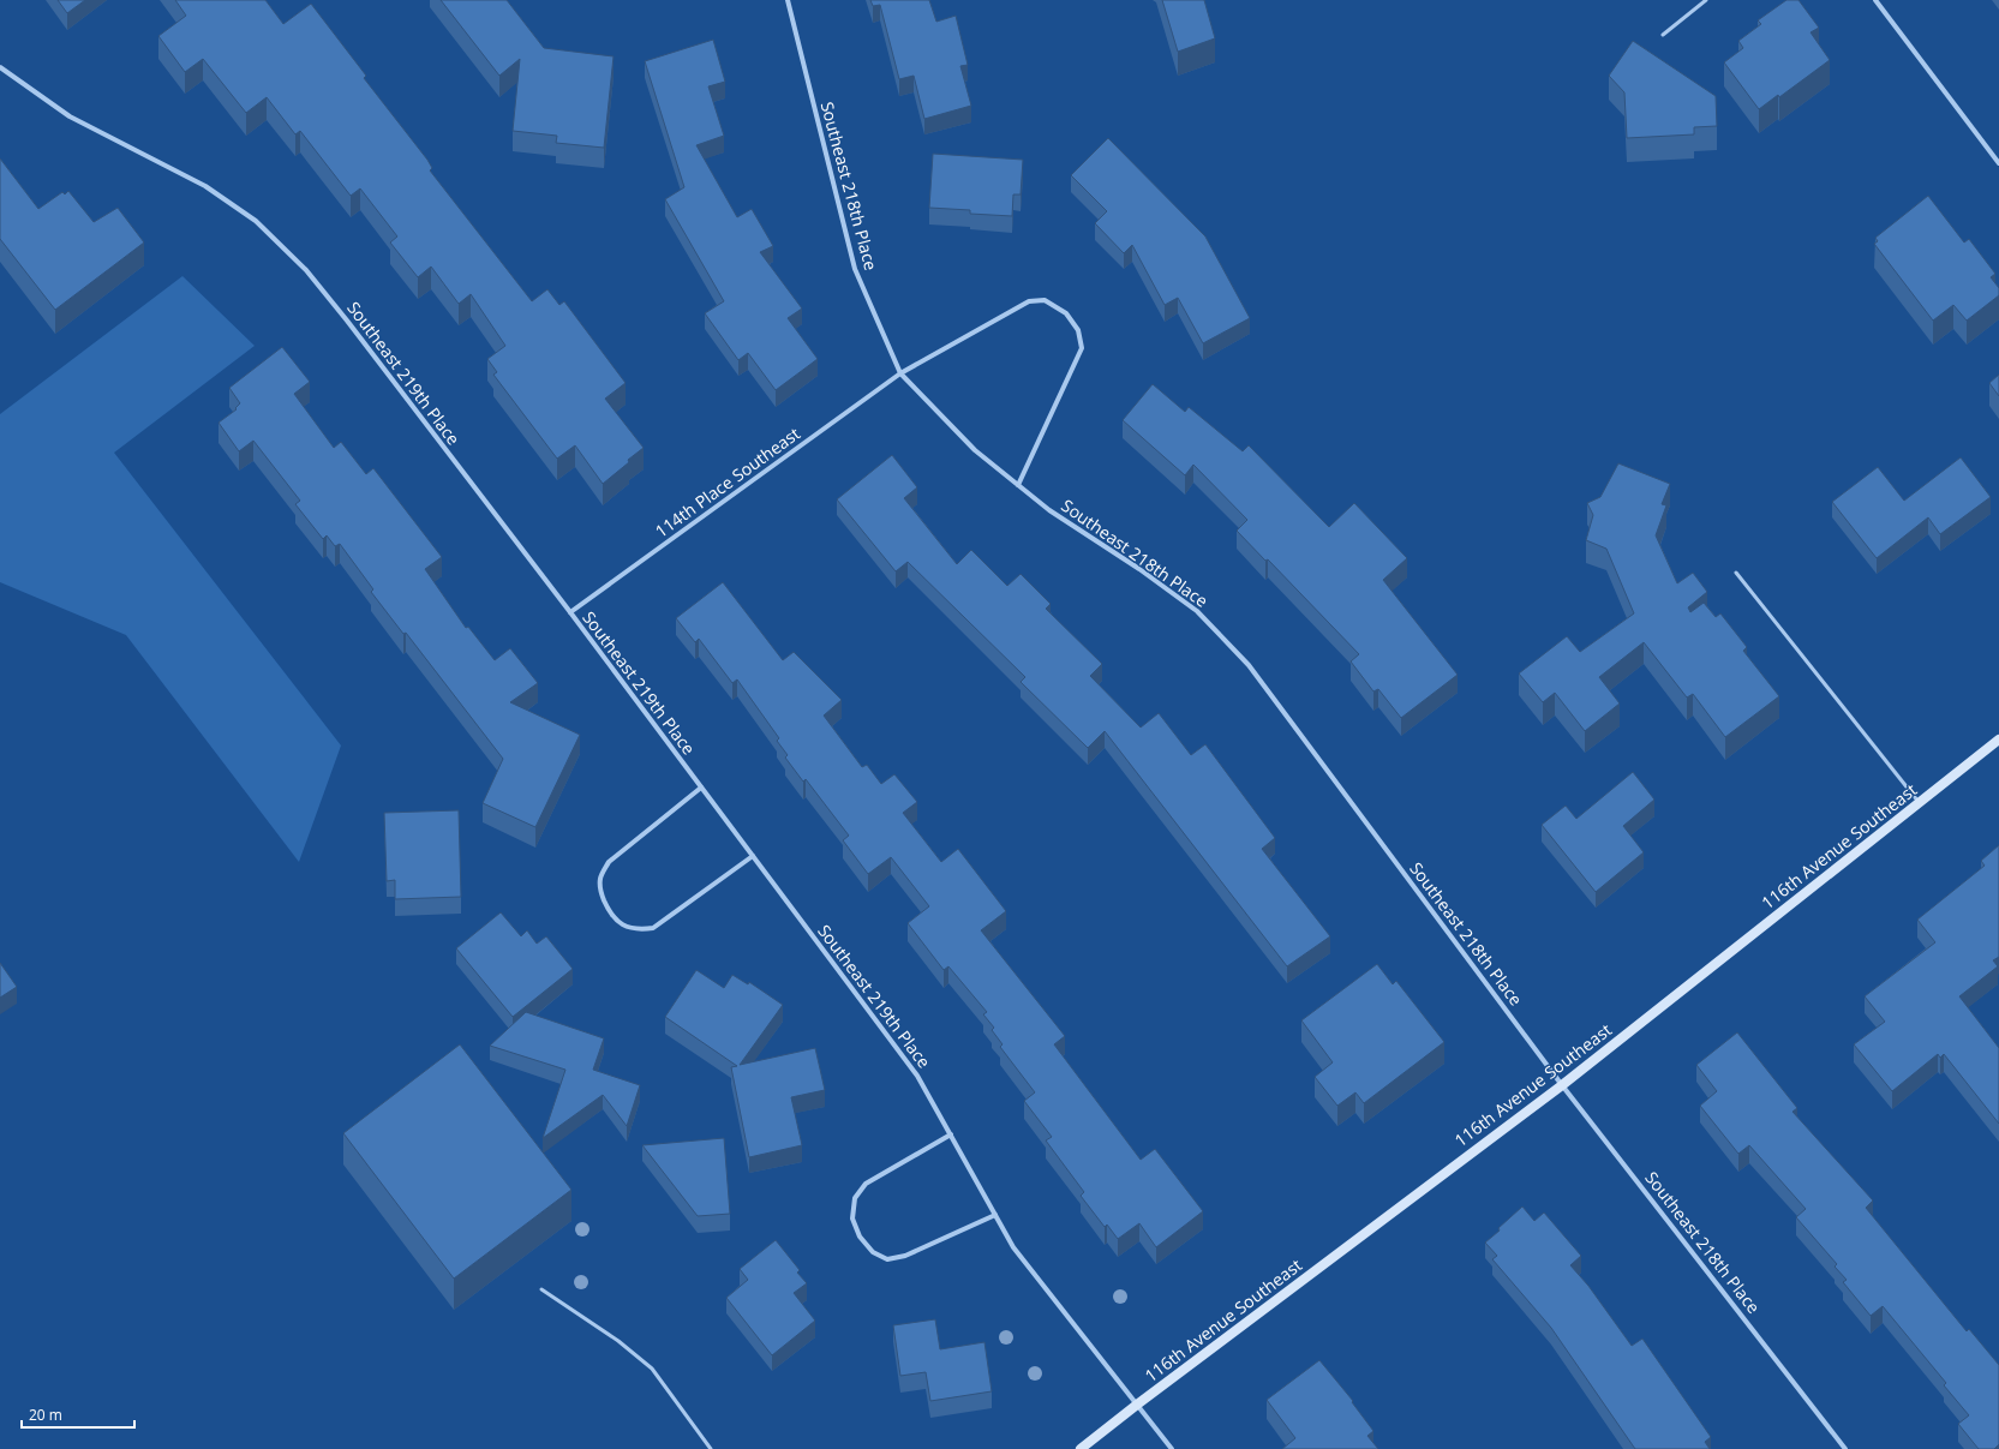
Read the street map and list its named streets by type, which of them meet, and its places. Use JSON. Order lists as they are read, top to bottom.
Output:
{
  "streets": {
    "main road": ["116th Avenue Southeast"],
    "street": ["Southeast 218th Place", "Southeast 219th Place", "114th Place Southeast"]
  },
  "crossings": [
    ["Southeast 218th Place", "114th Place Southeast"],
    ["Southeast 218th Place", "116th Avenue Southeast"],
    ["Southeast 219th Place", "114th Place Southeast"],
    ["Southeast 219th Place", "116th Avenue Southeast"]
  ],
  "scale_bar": "20 m"
}
